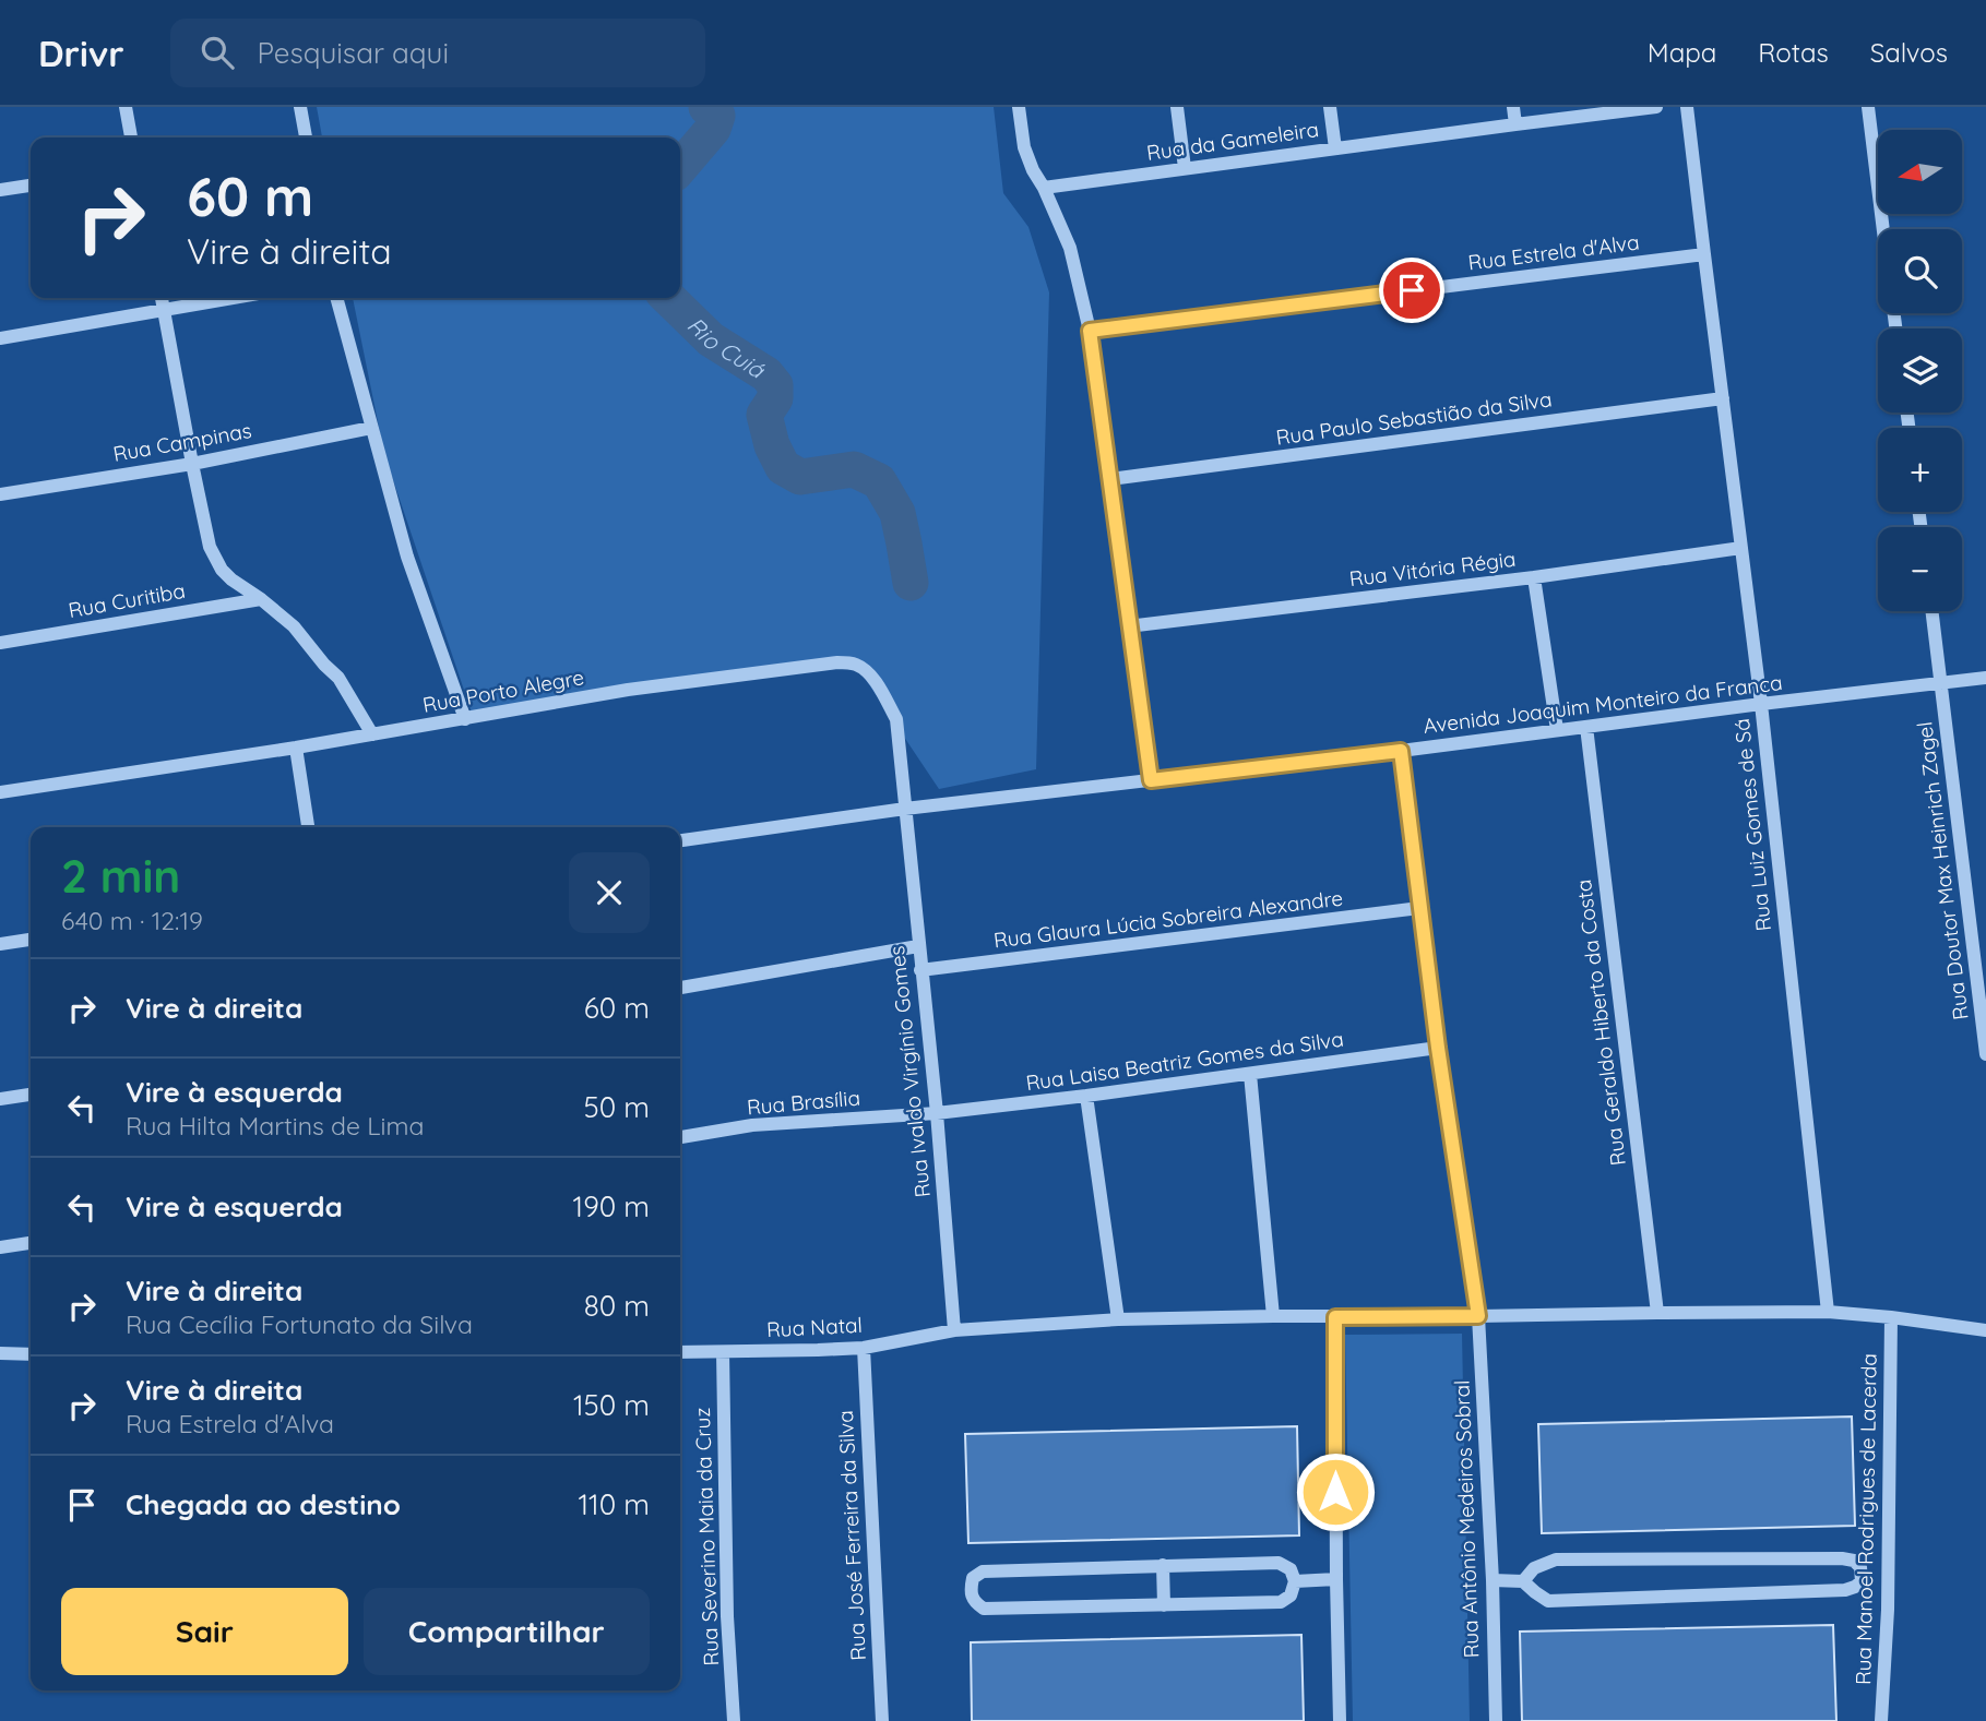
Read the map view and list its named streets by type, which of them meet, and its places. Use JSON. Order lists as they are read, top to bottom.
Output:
{
  "streets": {
    "street": [
      "Rua da Gameleira",
      "Rua Estrela d'Alva",
      "Rua Paulo Sebastião da Silva",
      "Rua Campinas",
      "Rua Vitória Régia",
      "Rua Curitiba",
      "Rua Porto Alegre",
      "Avenida Joaquim Monteiro da Franca",
      "Rua Luiz Gomes de Sá",
      "Rua Doutor Max Heinrich Zagel",
      "Rua Glaura Lúcia Sobreira Alexandre",
      "Rua Geraldo Hiberto da Costa",
      "Rua Laisa Beatriz Gomes da Silva",
      "Rua Ivaldo Virgínio Gomes",
      "Rua Brasília",
      "Rua Natal",
      "Rua Antônio Medeiros Sobral",
      "Rua Manoel Rodrigues de Lacerda",
      "Rua José Ferreira da Silva",
      "Rua Severino Maia da Cruz"
    ]
  },
  "crossings": [
    ["Rua Estrela d'Alva", "Rua Luiz Gomes de Sá"],
    ["Rua Paulo Sebastião da Silva", "Rua Luiz Gomes de Sá"],
    ["Rua Vitória Régia", "Rua Luiz Gomes de Sá"],
    ["Rua Porto Alegre", "Avenida Joaquim Monteiro da Franca"],
    ["Rua Porto Alegre", "Rua Ivaldo Virgínio Gomes"],
    ["Avenida Joaquim Monteiro da Franca", "Rua Luiz Gomes de Sá"],
    ["Avenida Joaquim Monteiro da Franca", "Rua Doutor Max Heinrich Zagel"],
    ["Avenida Joaquim Monteiro da Franca", "Rua Geraldo Hiberto da Costa"],
    ["Avenida Joaquim Monteiro da Franca", "Rua Ivaldo Virgínio Gomes"],
    ["Avenida Joaquim Monteiro da Franca", "Rua Antônio Medeiros Sobral"],
    ["Rua Luiz Gomes de Sá", "Rua Natal"],
    ["Rua Glaura Lúcia Sobreira Alexandre", "Rua Ivaldo Virgínio Gomes"],
    ["Rua Glaura Lúcia Sobreira Alexandre", "Rua Antônio Medeiros Sobral"],
    ["Rua Geraldo Hiberto da Costa", "Rua Natal"],
    ["Rua Laisa Beatriz Gomes da Silva", "Rua Ivaldo Virgínio Gomes"],
    ["Rua Laisa Beatriz Gomes da Silva", "Rua Brasília"],
    ["Rua Laisa Beatriz Gomes da Silva", "Rua Antônio Medeiros Sobral"],
    ["Rua Ivaldo Virgínio Gomes", "Rua Brasília"],
    ["Rua Ivaldo Virgínio Gomes", "Rua Natal"],
    ["Rua Natal", "Rua Antônio Medeiros Sobral"],
    ["Rua Natal", "Rua Manoel Rodrigues de Lacerda"],
    ["Rua Natal", "Rua José Ferreira da Silva"],
    ["Rua Natal", "Rua Severino Maia da Cruz"]
  ],
  "water": ["Rio Cuiá"],
  "north": "left",
  "page": {
    "header": "Drivr",
    "search": "Pesquisar aqui",
    "nav": ["Mapa", "Rotas", "Salvos"],
    "map_buttons": ["+", "−"],
    "turn": ["60 m", "Vire à direita"],
    "heading": ["2 min", "640 m · 12:19"],
    "list": [
      {
        "name": "Vire à direita",
        "value": "60 m"
      },
      {
        "name": "Vire à esquerda",
        "note": "Rua Hilta Martins de Lima",
        "value": "50 m"
      },
      {
        "name": "Vire à esquerda",
        "value": "190 m"
      },
      {
        "name": "Vire à direita",
        "note": "Rua Cecília Fortunato da Silva",
        "value": "80 m"
      },
      {
        "name": "Vire à direita",
        "note": "Rua Estrela d'Alva",
        "value": "150 m"
      },
      {
        "name": "Chegada ao destino",
        "value": "110 m"
      }
    ],
    "buttons": ["Sair", "Compartilhar"]
  }
}
